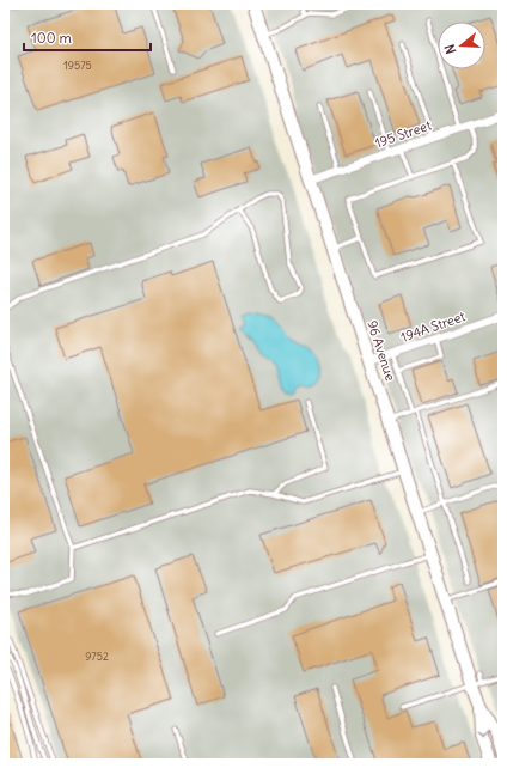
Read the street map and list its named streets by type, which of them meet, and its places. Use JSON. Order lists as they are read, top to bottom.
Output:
{
  "streets": {
    "main road": ["96 Avenue"],
    "street": ["195 Street", "194A Street"]
  },
  "crossings": [
    ["195 Street", "96 Avenue"],
    ["194A Street", "96 Avenue"]
  ],
  "house_numbers": ["19575", "9752"],
  "scale_bar": "100 m",
  "north": "left"
}
